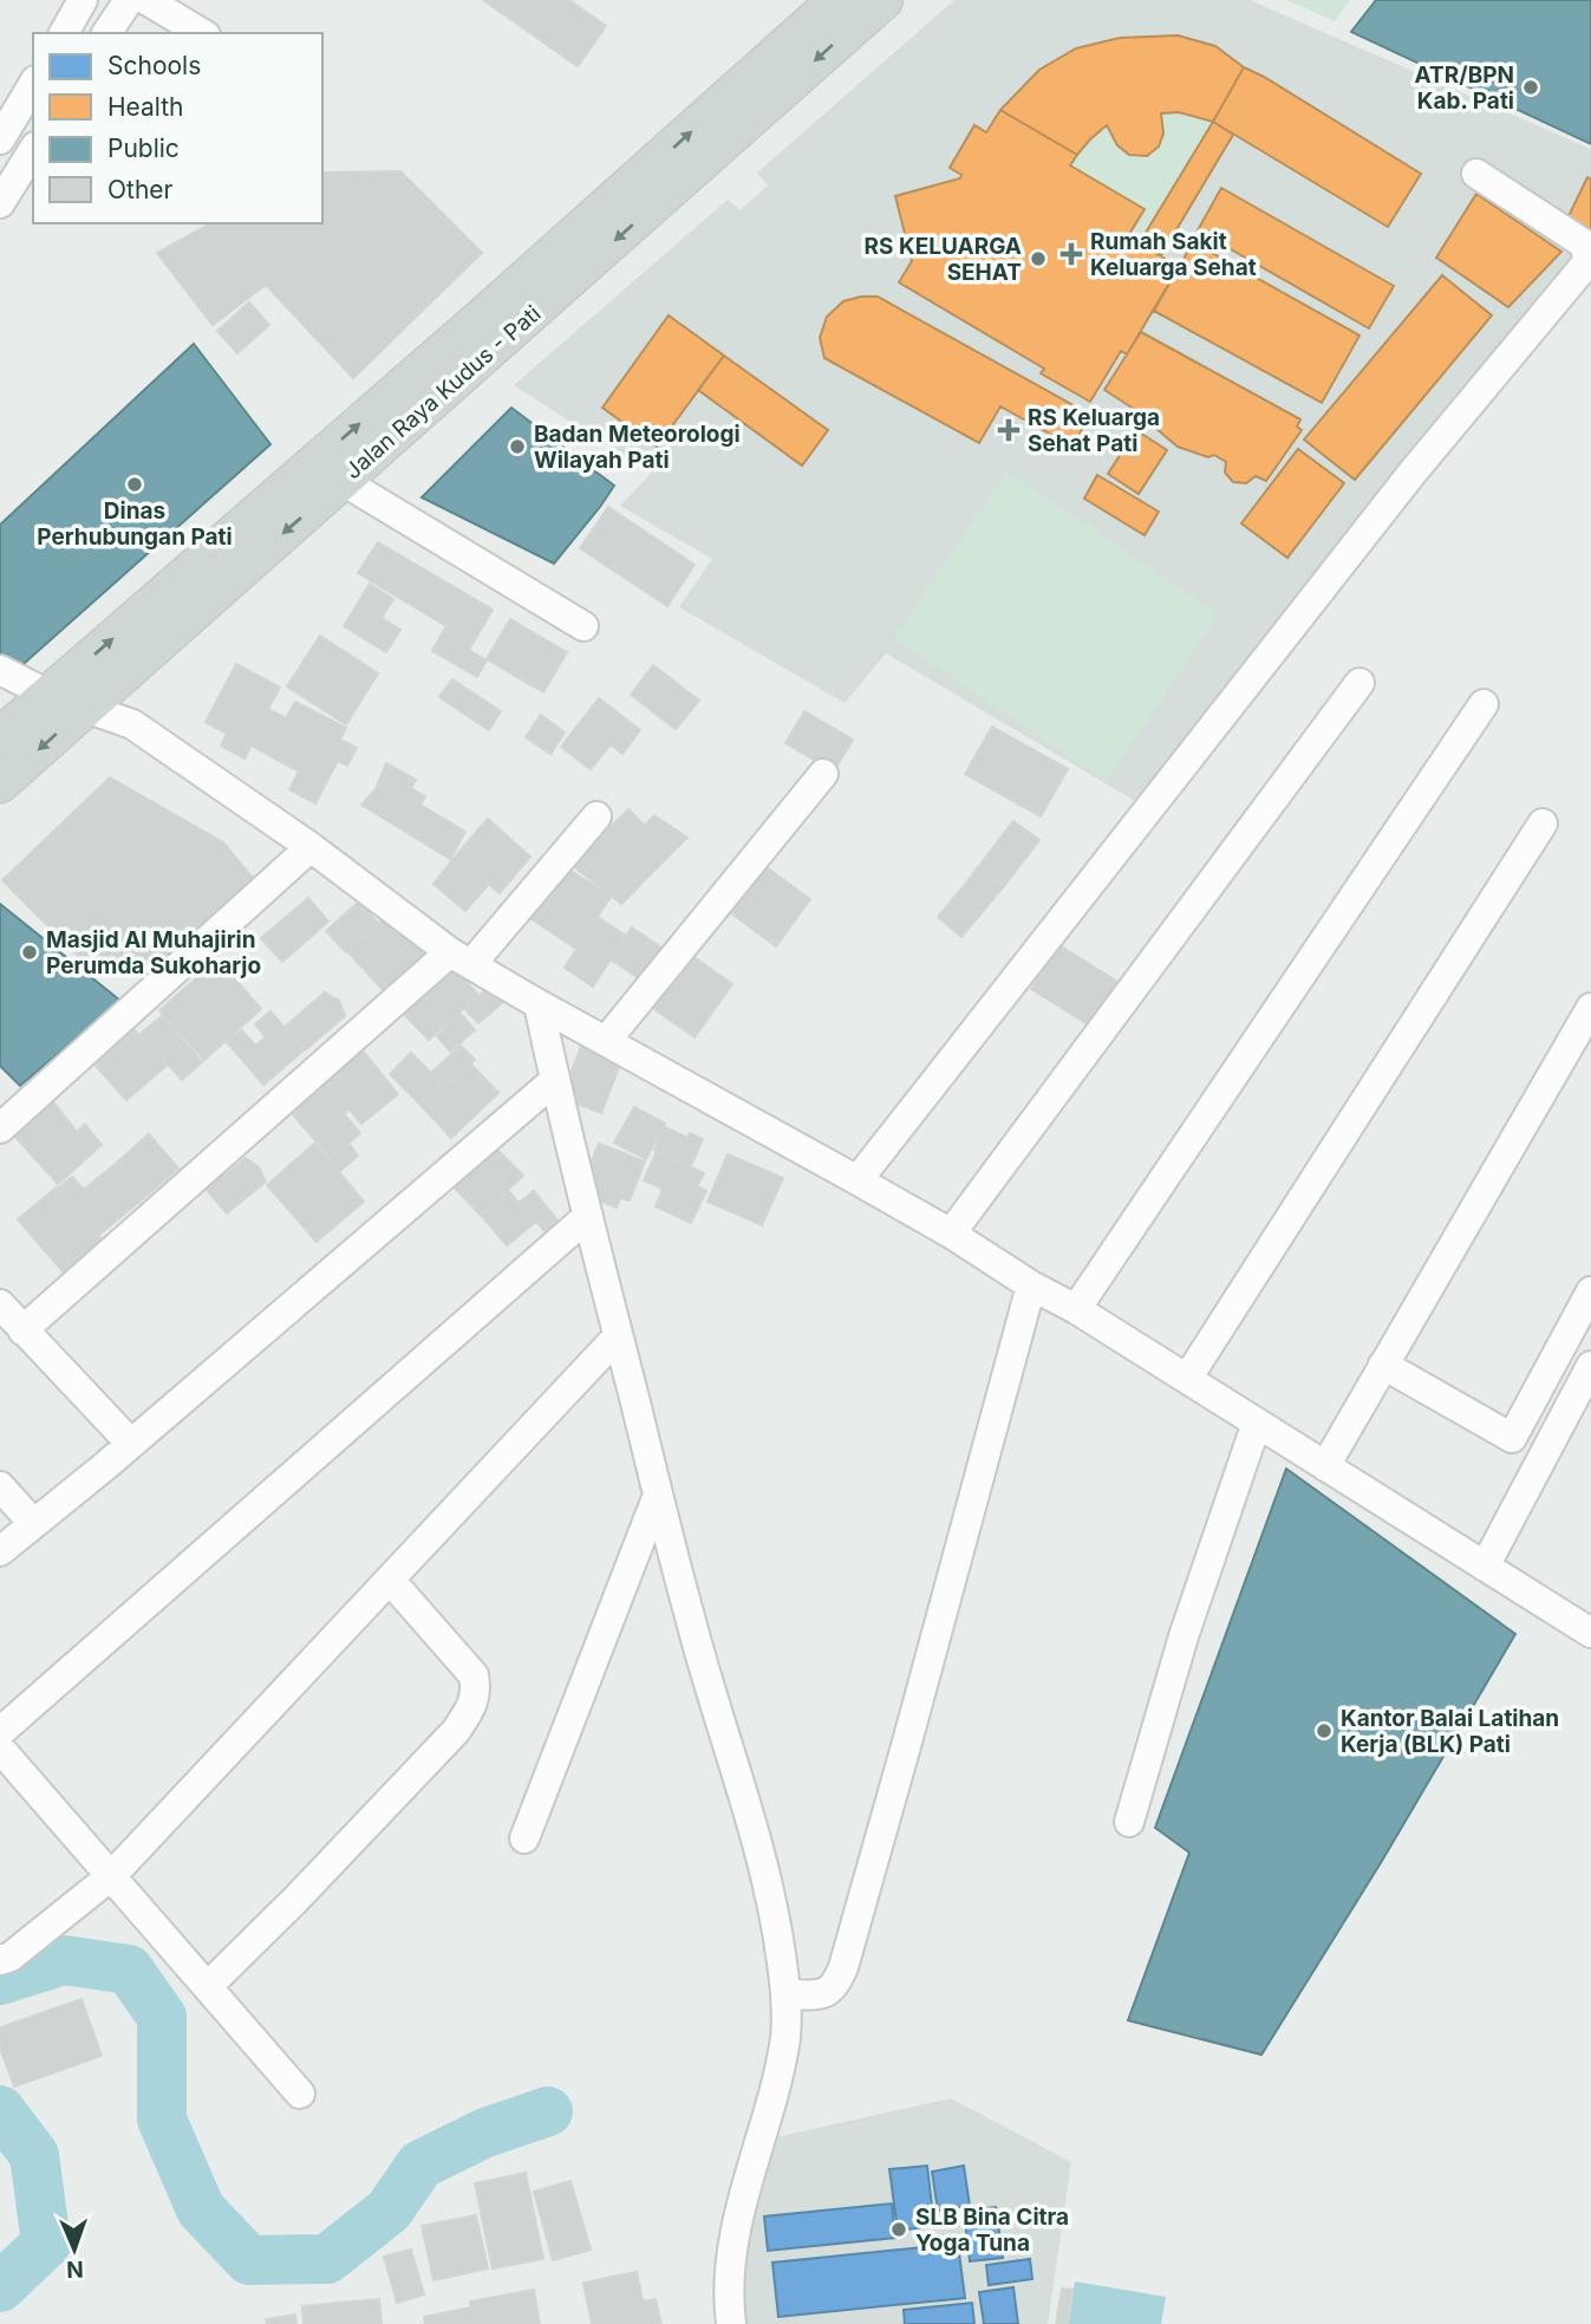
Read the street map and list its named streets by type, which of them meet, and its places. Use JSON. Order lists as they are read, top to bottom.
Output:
{
  "streets": {
    "main road": ["Jalan Raya Kudus - Pati"]
  },
  "places": {
    "other": [
      "ATR/BPN Kab. Pati",
      "RS KELUARGA SEHAT",
      "Badan Meteorologi Wilayah Pati",
      "Dinas Perhubungan Pati",
      "Masjid Al Muhajirin Perumda Sukoharjo",
      "Kantor Balai Latihan Kerja (BLK) Pati",
      "SLB Bina Citra Yoga Tuna"
    ],
    "health": ["Rumah Sakit Keluarga Sehat", "RS Keluarga Sehat Pati"]
  },
  "legend": [
    "Schools",
    "Health",
    "Public",
    "Other"
  ],
  "north": "bottom"
}
